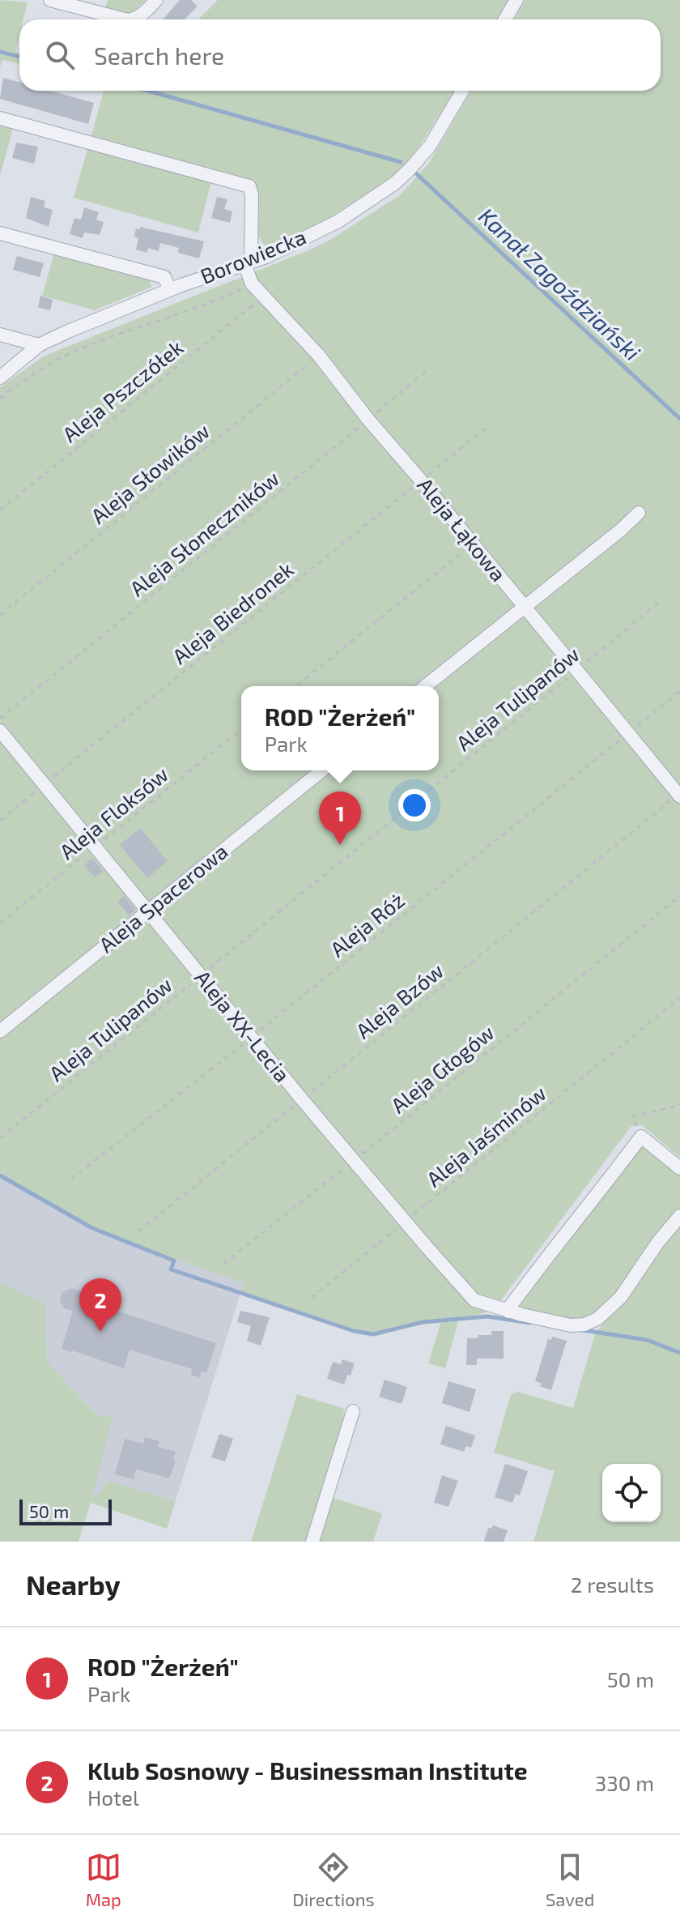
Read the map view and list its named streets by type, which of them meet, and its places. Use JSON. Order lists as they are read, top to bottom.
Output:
{
  "streets": {
    "street": [
      "Borowiecka",
      "Aleja Łąkowa",
      "Aleja Spacerowa",
      "Aleja XX-Lecia"
    ],
    "path": [
      "Aleja Pszczółek",
      "Aleja Słowików",
      "Aleja Słoneczników",
      "Aleja Biedronek",
      "Aleja Tulipanów",
      "Aleja Floksów",
      "Aleja Róż",
      "Aleja Bzów",
      "Aleja Głogów",
      "Aleja Jaśminów"
    ]
  },
  "crossings": [
    ["Borowiecka", "Aleja Łąkowa"],
    ["Aleja Pszczółek", "Aleja Łąkowa"],
    ["Aleja Słowików", "Aleja Łąkowa"],
    ["Aleja Łąkowa", "Aleja Słoneczników"],
    ["Aleja Łąkowa", "Aleja Biedronek"],
    ["Aleja Łąkowa", "Aleja Tulipanów"],
    ["Aleja Łąkowa", "Aleja Róż"],
    ["Aleja Łąkowa", "Aleja Bzów"],
    ["Aleja Biedronek", "Aleja XX-Lecia"],
    ["Aleja Tulipanów", "Aleja XX-Lecia"],
    ["Aleja Floksów", "Aleja XX-Lecia"],
    ["Aleja Spacerowa", "Aleja XX-Lecia"],
    ["Aleja Róż", "Aleja XX-Lecia"],
    ["Aleja Bzów", "Aleja XX-Lecia"],
    ["Aleja XX-Lecia", "Aleja Głogów"],
    ["Aleja XX-Lecia", "Aleja Jaśminów"]
  ],
  "water": ["Kanał Zagoździański"],
  "scale_bar": "50 m",
  "page": {
    "search": "Search here",
    "popup": ["ROD \"Żerżeń\"", "Park"],
    "pins": ["1", "2"],
    "scale": "50 m",
    "heading": ["Nearby", "2 results"],
    "list": [
      {
        "mark": "1",
        "name": "ROD \"Żerżeń\"",
        "note": "Park",
        "value": "50 m"
      },
      {
        "mark": "2",
        "name": "Klub Sosnowy - Businessman Institute",
        "note": "Hotel",
        "value": "330 m"
      }
    ],
    "nav": ["Map", "Directions", "Saved"]
  }
}
